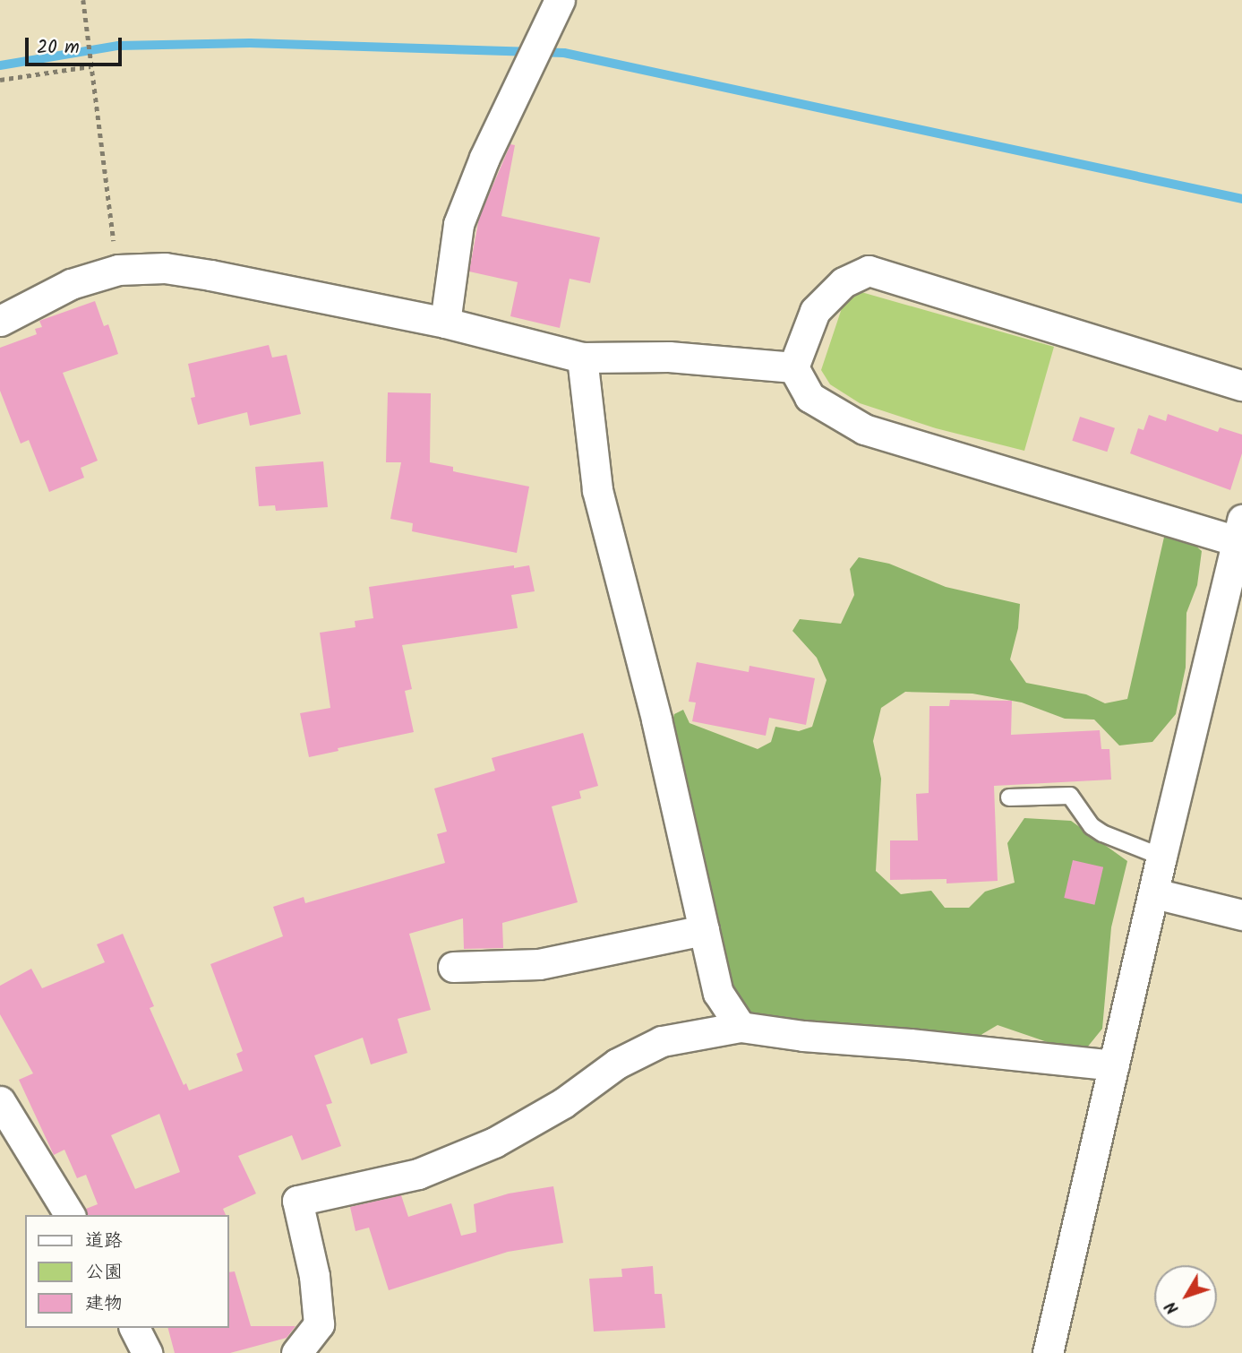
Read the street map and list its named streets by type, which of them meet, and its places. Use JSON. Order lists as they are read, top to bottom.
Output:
{
  "legend": ["道路", "公園", "建物"],
  "scale_bar": "20 m",
  "north": "bottom left"
}
